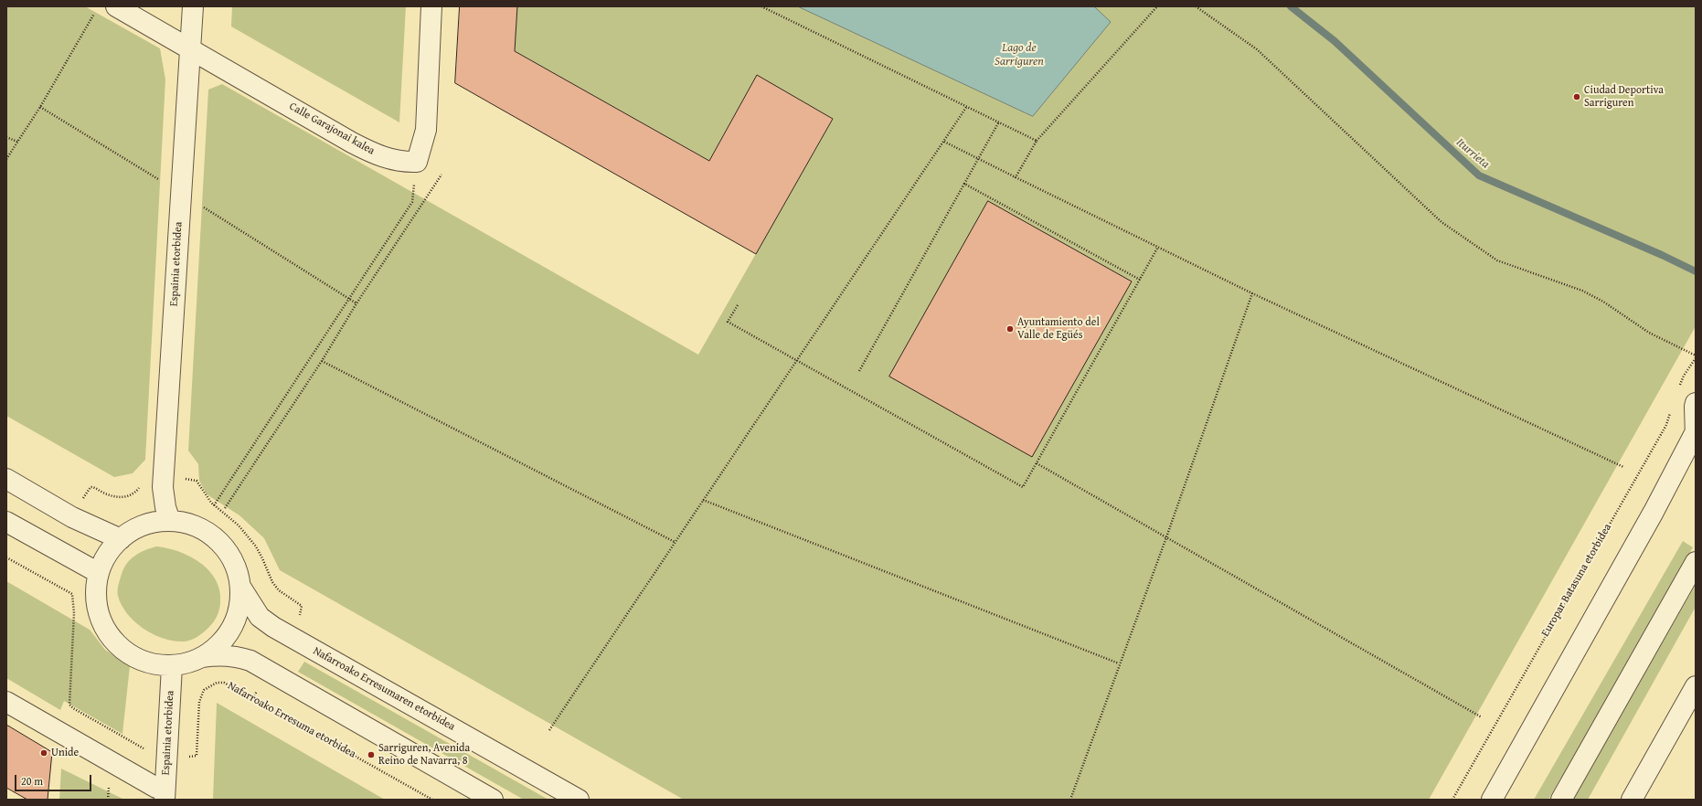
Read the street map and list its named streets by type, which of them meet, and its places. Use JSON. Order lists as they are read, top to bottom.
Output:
{
  "streets": {
    "street": ["Calle Garajonai kalea", "Espainia etorbidea", "Nafarroako Erresumaren etorbidea"],
    "path": ["Europar Batasuna etorbidea", "Nafarroako Erresuma etorbidea"]
  },
  "crossings": [
    ["Calle Garajonai kalea", "Espainia etorbidea"]
  ],
  "water": ["Lago de Sarriguren", "Iturrieta"],
  "places": [
    "Ciudad Deportiva Sarriguren",
    "Ayuntamiento del Valle de Egüés",
    "Unide",
    "Sarriguren, Avenida Reino de Navarra, 8"
  ],
  "scale_bar": "20 m"
}
